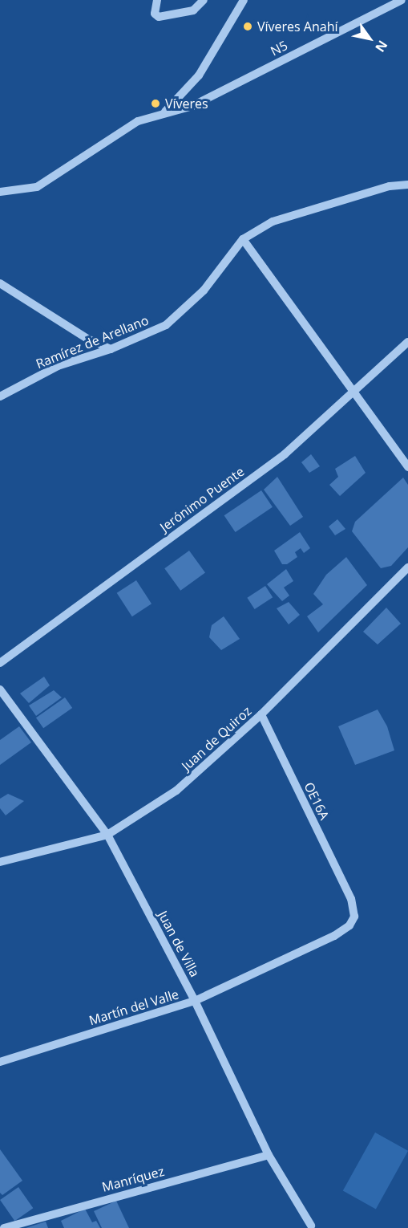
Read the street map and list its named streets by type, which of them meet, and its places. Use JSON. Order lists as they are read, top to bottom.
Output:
{
  "streets": {
    "street": [
      "N5",
      "Ramírez de Arellano",
      "Jerónimo Puente",
      "Juan de Quiroz",
      "OE16A",
      "Juan de Villa",
      "Martín del Valle",
      "Manríquez"
    ]
  },
  "crossings": [
    ["Juan de Quiroz", "OE16A"],
    ["Juan de Quiroz", "Juan de Villa"],
    ["OE16A", "Martín del Valle"],
    ["Juan de Villa", "Martín del Valle"],
    ["Juan de Villa", "Manríquez"]
  ],
  "places": ["Víveres Anahí", "Víveres"],
  "north": "bottom right"
}
